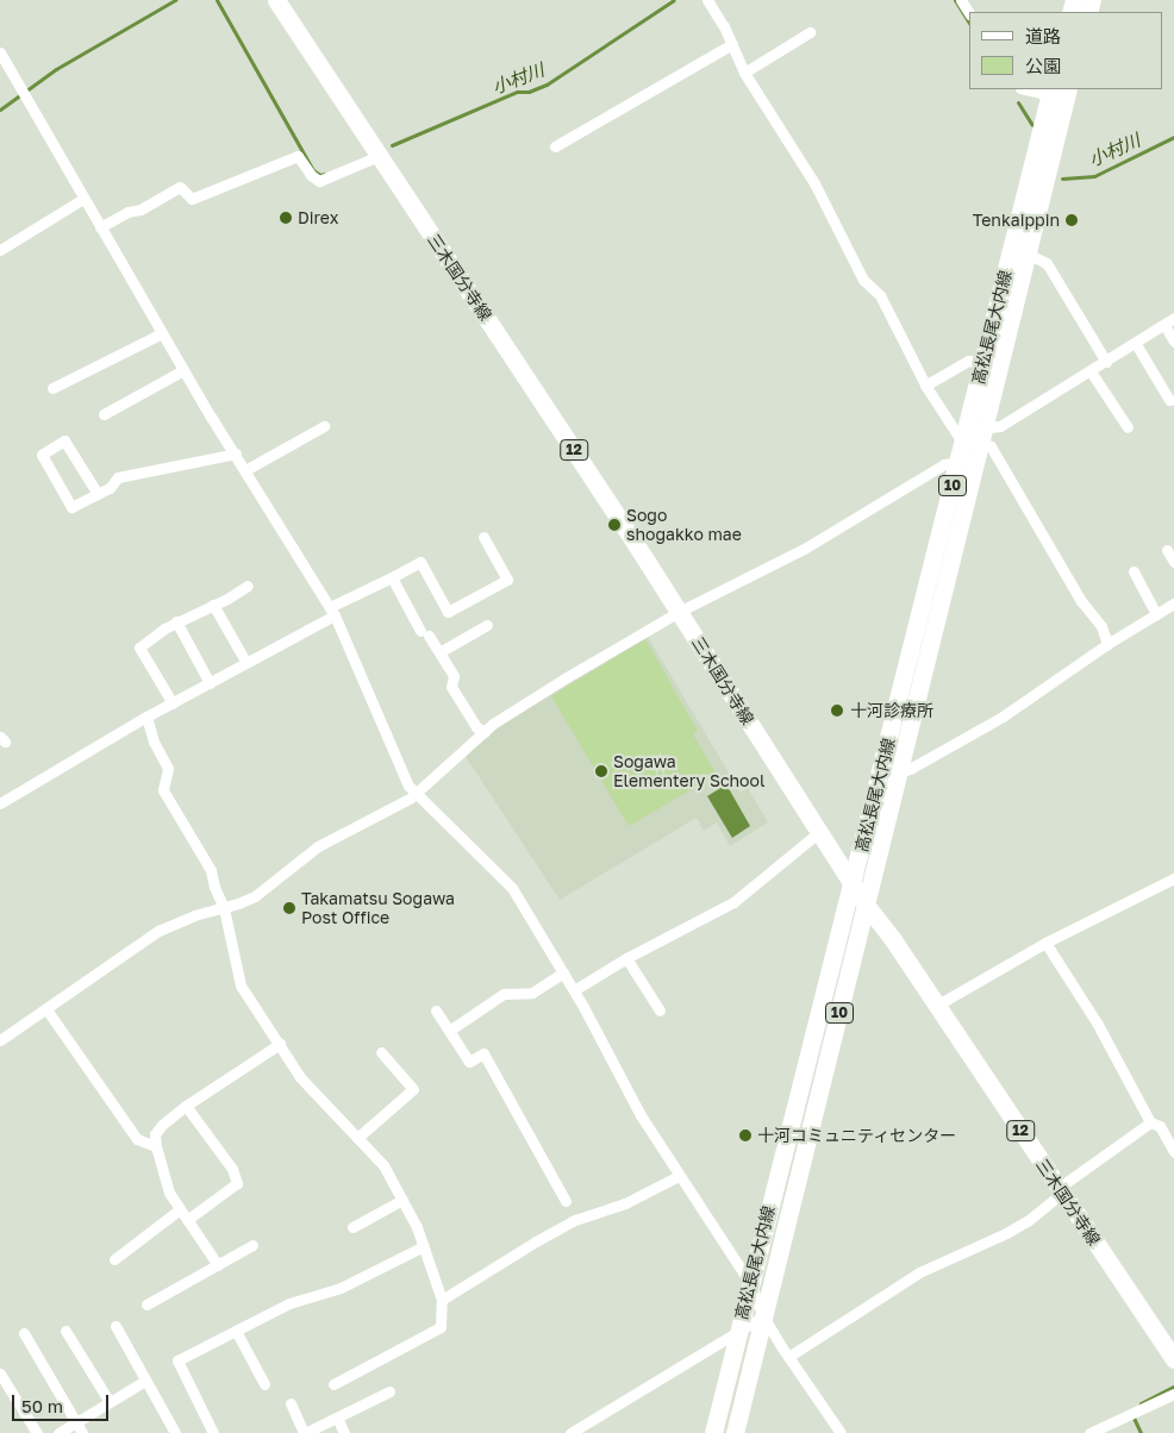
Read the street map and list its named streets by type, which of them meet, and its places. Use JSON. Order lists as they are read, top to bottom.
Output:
{
  "streets": {
    "main road": [
      "三木国分寺線",
      "高松長尾大内線",
      "12",
      "10"
    ]
  },
  "crossings": [
    ["三木国分寺線", "高松長尾大内線"]
  ],
  "water": ["小村川"],
  "places": [
    "Direx",
    "Tenkaippin",
    "Sogo shogakko mae",
    "十河診療所",
    "Sogawa Elementery School",
    "Takamatsu Sogawa Post Office",
    "十河コミュニティセンター"
  ],
  "legend": ["道路", "公園"],
  "scale_bar": "50 m"
}
